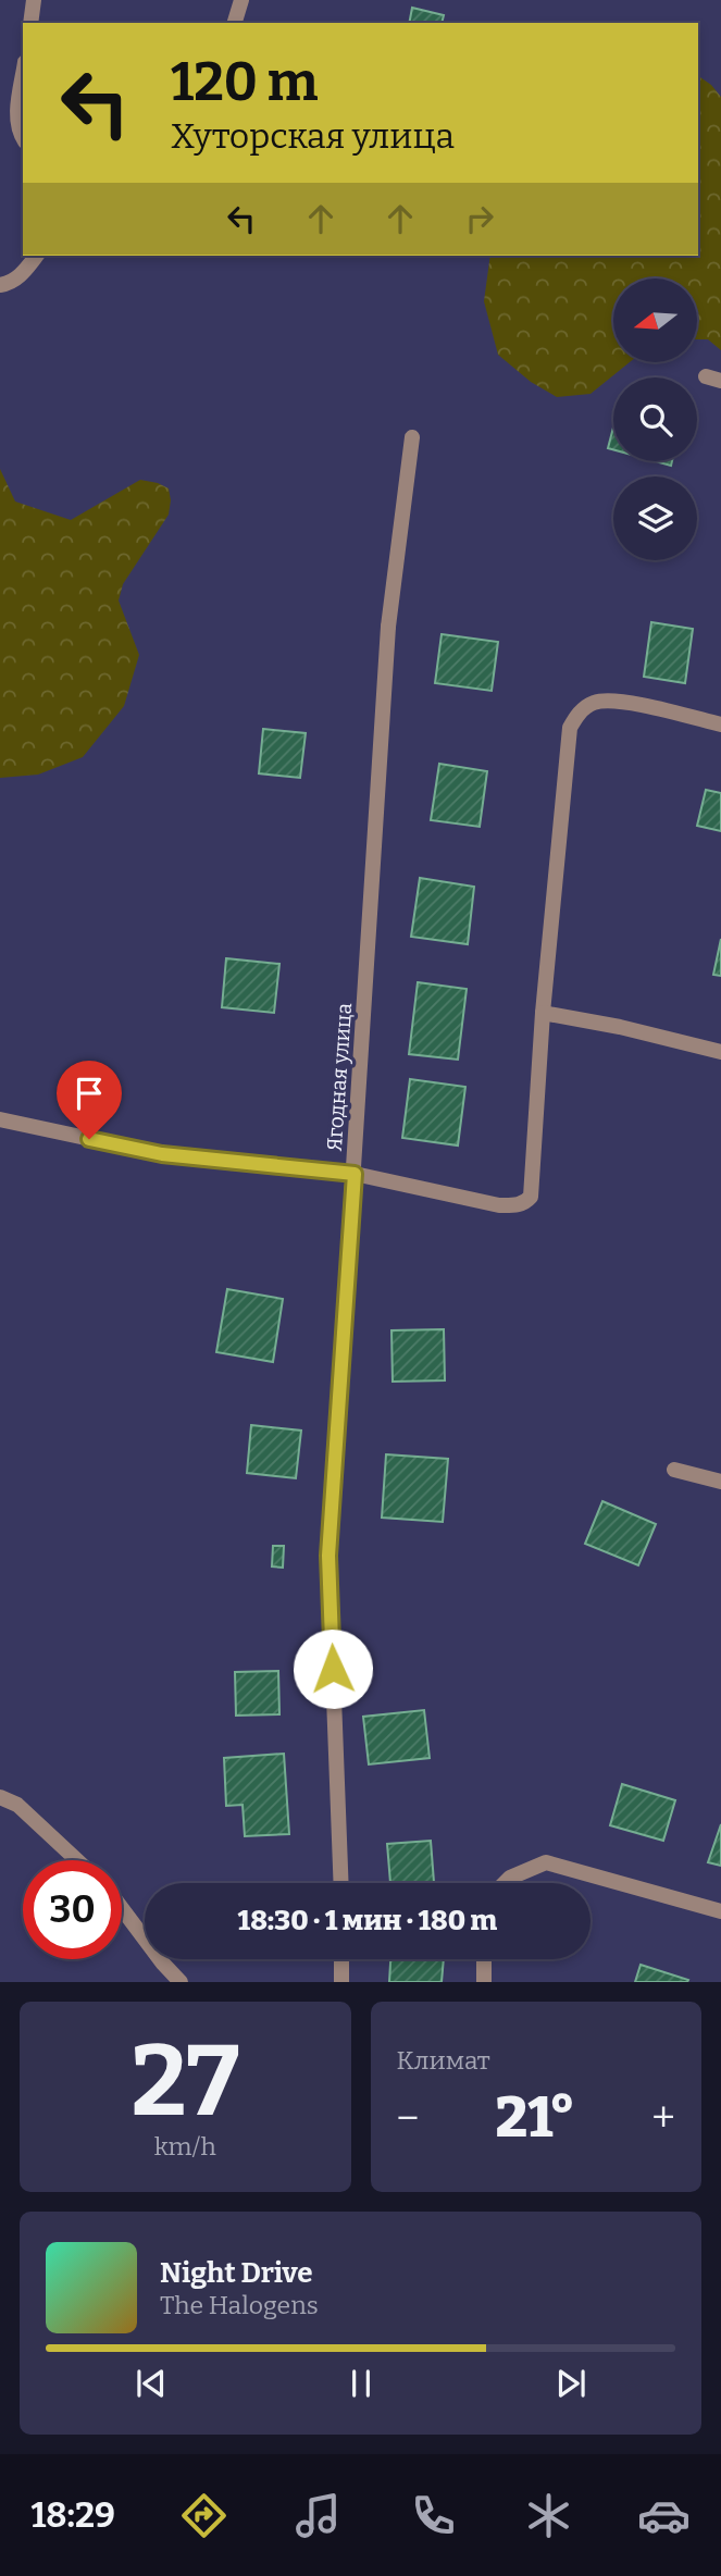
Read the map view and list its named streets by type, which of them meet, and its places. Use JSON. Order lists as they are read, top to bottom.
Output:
{
  "streets": {
    "street": ["Ягодная улица"]
  },
  "north": "left",
  "page": {
    "turn": ["120 m", "Хуторская улица"],
    "limit": "30",
    "trip": "18:30 · 1 мин · 180 m",
    "tile": [
      ["27", "km/h"],
      "Климат"
    ],
    "heat": ["−", "21°", "+"],
    "song": ["Night Drive", "The Halogens"],
    "tabs": "18:29"
  }
}
